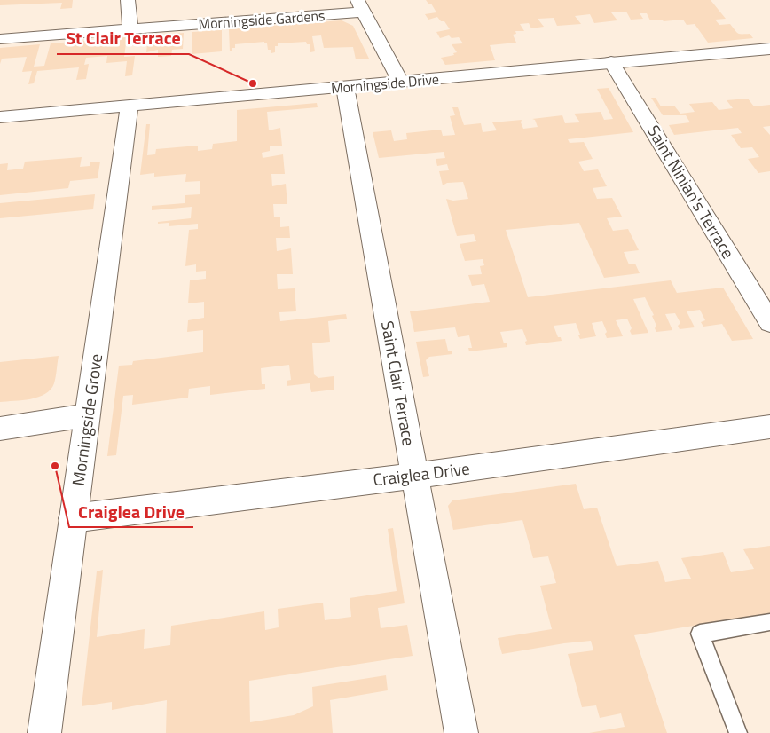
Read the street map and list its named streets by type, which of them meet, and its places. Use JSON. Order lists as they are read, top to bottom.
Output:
{
  "streets": {
    "street": [
      "Morningside Gardens",
      "Morningside Drive",
      "Saint Ninian's Terrace",
      "Saint Clair Terrace",
      "Morningside Grove",
      "Craiglea Drive"
    ]
  },
  "crossings": [
    ["Morningside Drive", "Saint Ninian's Terrace"],
    ["Morningside Drive", "Saint Clair Terrace"],
    ["Morningside Drive", "Morningside Grove"],
    ["Saint Clair Terrace", "Craiglea Drive"],
    ["Morningside Grove", "Craiglea Drive"]
  ],
  "places": ["St Clair Terrace", "Craiglea Drive"]
}
